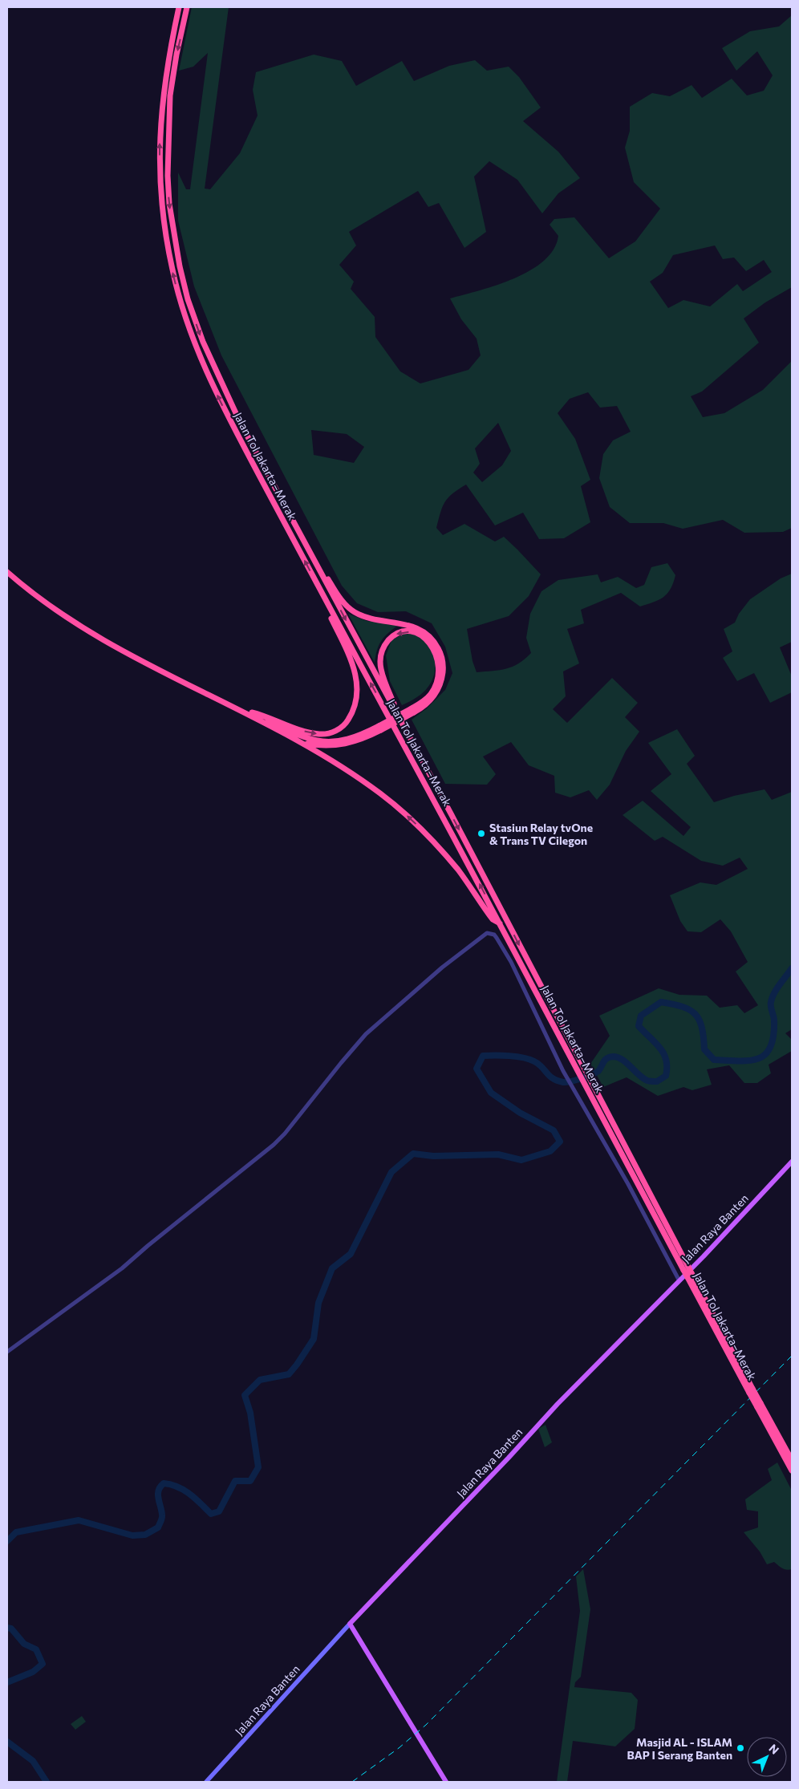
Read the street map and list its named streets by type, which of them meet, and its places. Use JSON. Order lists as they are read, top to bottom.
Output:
{
  "streets": {
    "highway": ["Jalan Tol Jakarta–Merak"],
    "main road": ["Jalan Raya Banten"]
  },
  "places": ["Stasiun Relay tvOne & Trans TV Cilegon", "Masjid AL - ISLAM BAP I Serang Banten"],
  "north": "top right"
}
